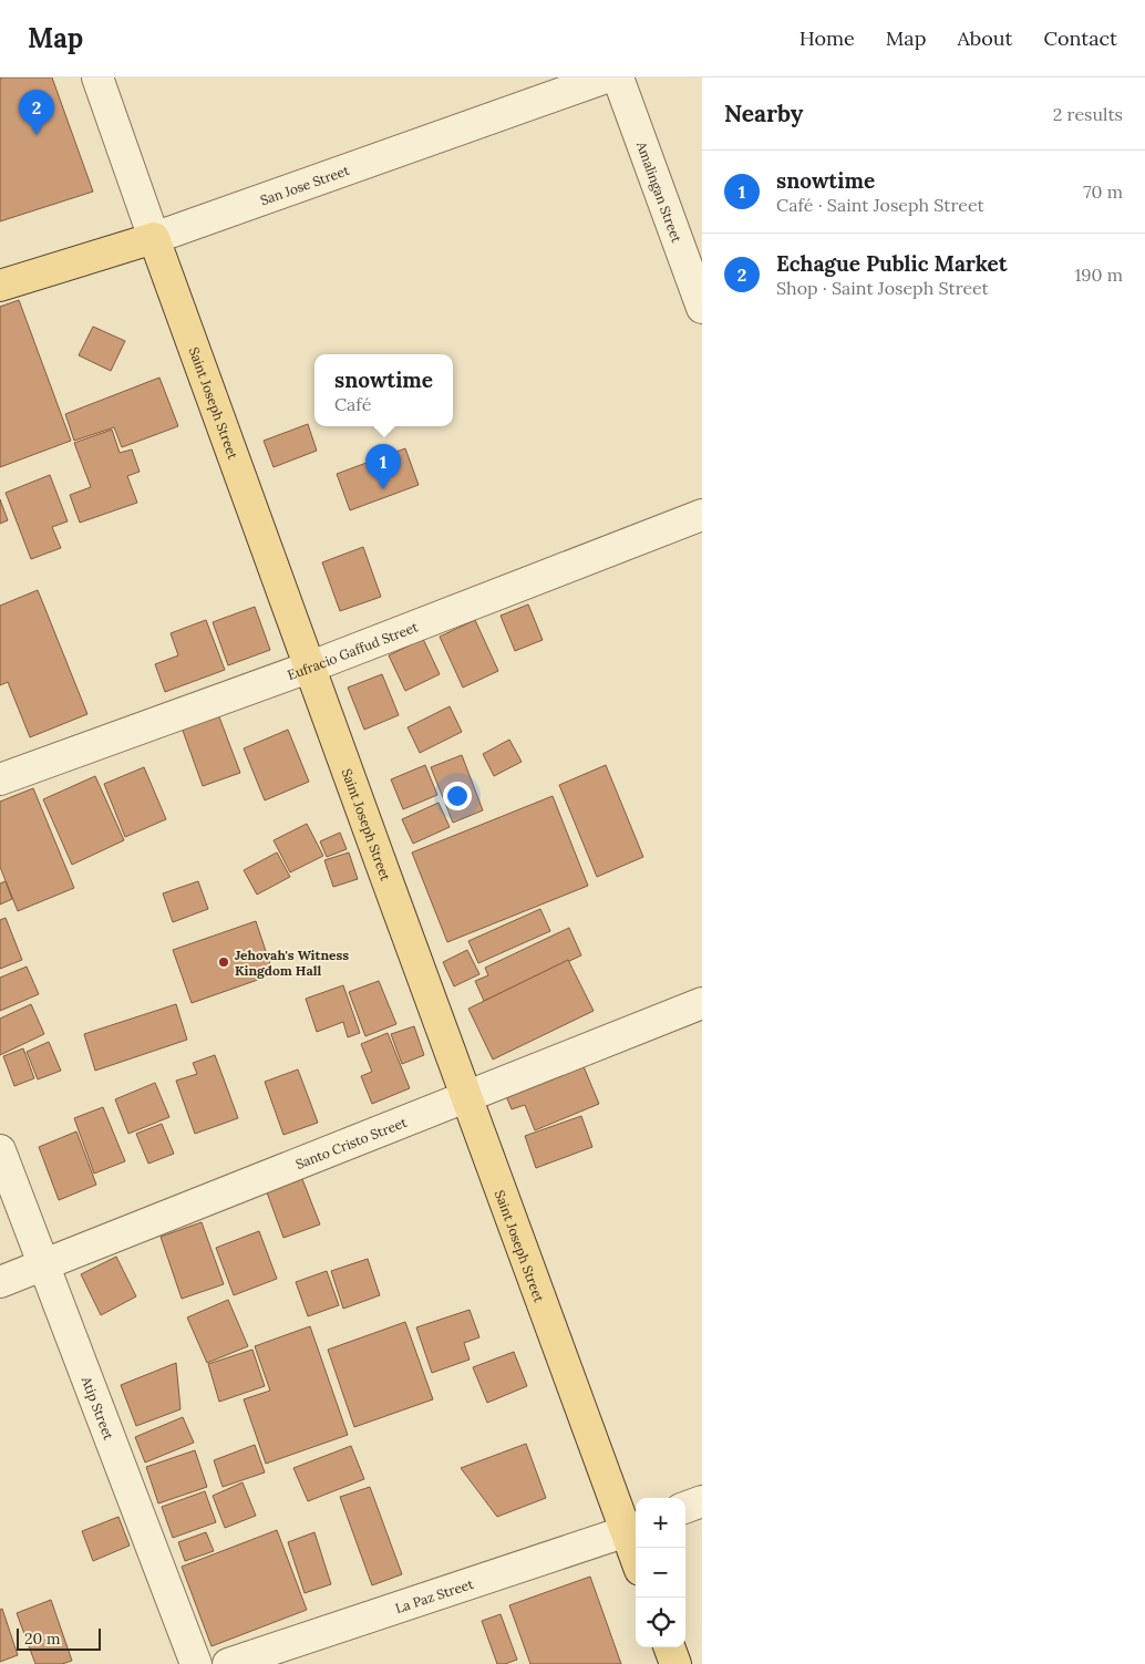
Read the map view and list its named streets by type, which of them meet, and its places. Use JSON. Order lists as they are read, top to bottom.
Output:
{
  "streets": {
    "main road": ["San Jose Street", "Saint Joseph Street"],
    "street": [
      "Amalingan Street",
      "Eufracio Gaffud Street",
      "Santo Cristo Street",
      "Atip Street",
      "La Paz Street"
    ]
  },
  "crossings": [
    ["San Jose Street", "Saint Joseph Street"],
    ["Saint Joseph Street", "Eufracio Gaffud Street"],
    ["Saint Joseph Street", "Santo Cristo Street"],
    ["Saint Joseph Street", "La Paz Street"],
    ["Santo Cristo Street", "Atip Street"]
  ],
  "places": ["Jehovah's Witness Kingdom Hall"],
  "scale_bar": "20 m",
  "page": {
    "header": "Map",
    "nav": [
      "Home",
      "Map",
      "About",
      "Contact"
    ],
    "heading": ["Nearby", "2 results"],
    "pins": ["2", "1"],
    "list": [
      {
        "mark": "1",
        "name": "snowtime",
        "note": "Café · Saint Joseph Street",
        "value": "70 m"
      },
      {
        "mark": "2",
        "name": "Echague Public Market",
        "note": "Shop · Saint Joseph Street",
        "value": "190 m"
      }
    ],
    "popup": ["snowtime", "Café"],
    "map_buttons": ["+", "−"],
    "scale": "20 m"
  }
}
